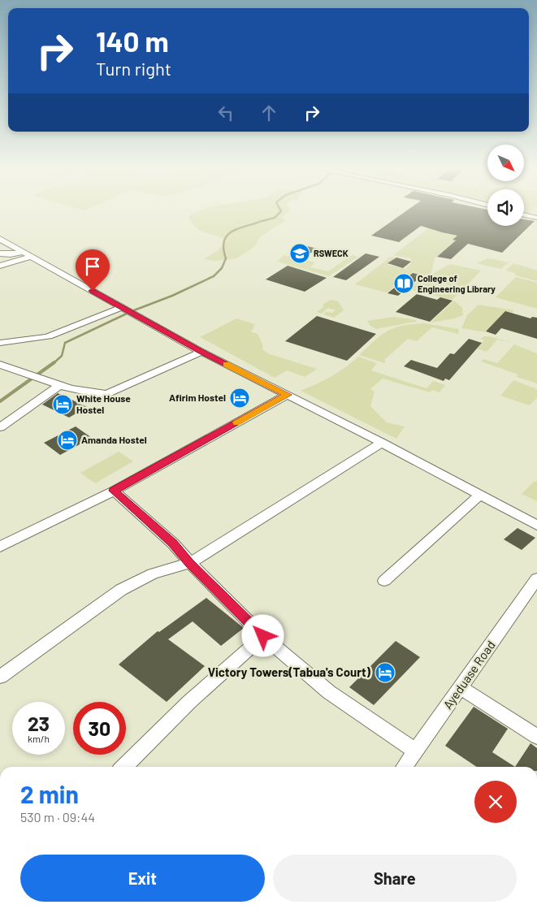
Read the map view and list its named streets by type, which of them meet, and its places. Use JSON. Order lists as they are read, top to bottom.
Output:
{
  "streets": {
    "street": ["Ayeduase Road"]
  },
  "places": {
    "school or university": ["RSWECK"],
    "library": ["College of Engineering Library"],
    "hotel": [
      "Afirim Hostel",
      "White House Hostel",
      "Amanda Hostel",
      "Victory Towers(Tabua's Court)"
    ]
  },
  "north": "bottom right",
  "page": {
    "turn": ["140 m", "Turn right"],
    "speed": "23 km/h",
    "limit": "30",
    "heading": ["2 min", "530 m · 09:44"],
    "buttons": ["Exit", "Share"]
  }
}
